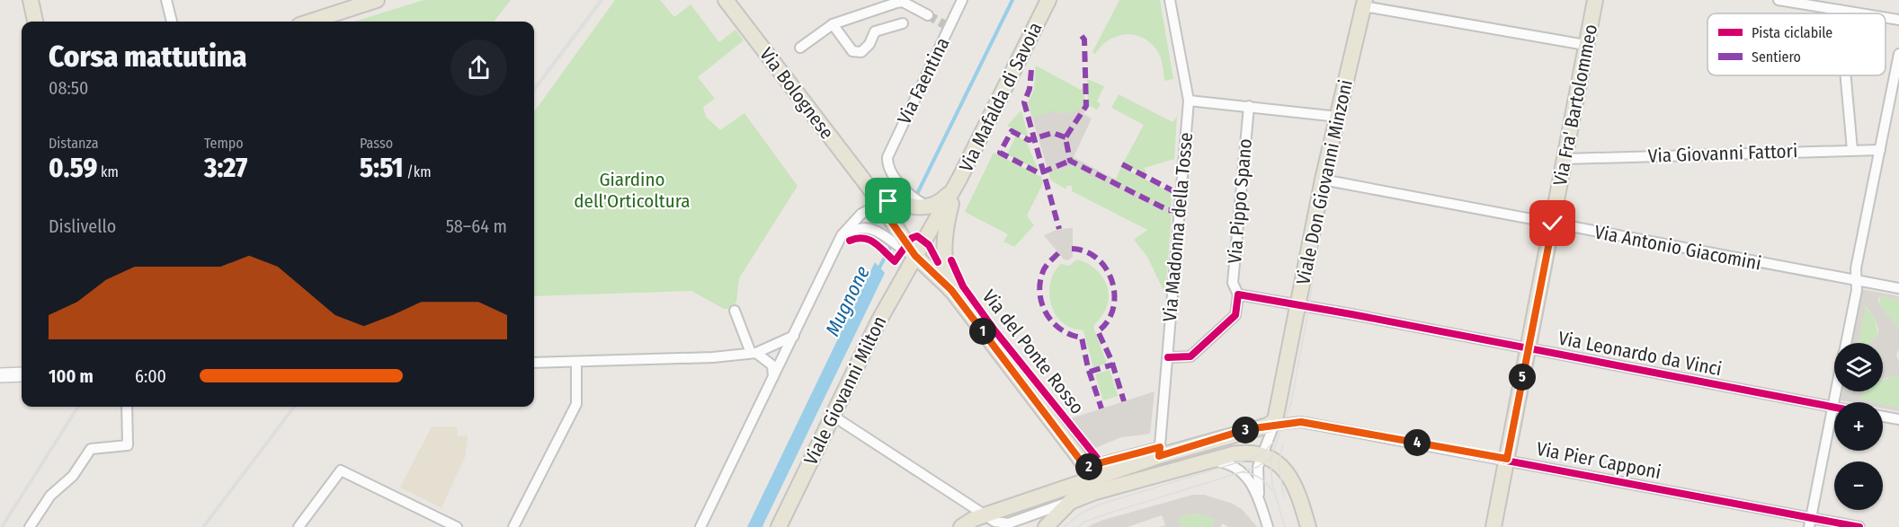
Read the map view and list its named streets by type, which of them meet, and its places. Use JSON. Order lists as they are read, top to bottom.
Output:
{
  "streets": {
    "main road": [
      "Via Bolognese",
      "Via Mafalda di Savoia",
      "Via Fra' Bartolommeo",
      "Viale Don Giovanni Minzoni",
      "Via del Ponte Rosso",
      "Viale Giovanni Milton"
    ],
    "street": [
      "Via Faentina",
      "Via Giovanni Fattori",
      "Via Pippo Spano",
      "Via Madonna della Tosse",
      "Via Antonio Giacomini",
      "Via Leonardo da Vinci",
      "Via Pier Capponi"
    ]
  },
  "crossings": [
    ["Via Bolognese", "Via del Ponte Rosso"],
    ["Via Mafalda di Savoia", "Via del Ponte Rosso"],
    ["Via Mafalda di Savoia", "Viale Giovanni Milton"],
    ["Via Fra' Bartolommeo", "Via Giovanni Fattori"],
    ["Via Fra' Bartolommeo", "Via Antonio Giacomini"],
    ["Via Fra' Bartolommeo", "Via Leonardo da Vinci"],
    ["Via Fra' Bartolommeo", "Via Pier Capponi"],
    ["Viale Don Giovanni Minzoni", "Via Antonio Giacomini"],
    ["Viale Don Giovanni Minzoni", "Via Leonardo da Vinci"],
    ["Viale Don Giovanni Minzoni", "Via Pier Capponi"],
    ["Via Pippo Spano", "Via Madonna della Tosse"],
    ["Via del Ponte Rosso", "Viale Giovanni Milton"]
  ],
  "water": ["Mugnone"],
  "parks": ["Giardino dell'Orticoltura"],
  "legend": ["Pista ciclabile", "Sentiero"],
  "page": {
    "heading": ["Corsa mattutina", "08:50"],
    "stats": [
      ["Distanza", "0.59 km"],
      ["Tempo", "3:27"],
      ["Passo", "5:51 /km"]
    ],
    "chart": ["Dislivello", "58–64 m"],
    "pins": [
      "1",
      "5",
      "3",
      "4",
      "2"
    ],
    "map_buttons": ["+", "−"],
    "list": [
      {
        "name": "100 m",
        "note": "6:00"
      }
    ]
  }
}
